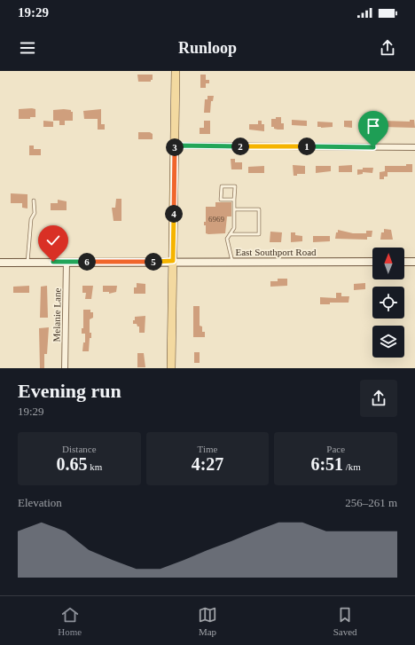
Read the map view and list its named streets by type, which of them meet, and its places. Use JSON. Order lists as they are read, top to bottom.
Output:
{
  "streets": {
    "main road": ["East Southport Road"],
    "street": ["Melanie Lane"]
  },
  "crossings": [
    ["East Southport Road", "Melanie Lane"]
  ],
  "house_numbers": ["6969"],
  "north": "top",
  "page": {
    "status": "19:29",
    "header": "Runloop",
    "pins": [
      "1",
      "2",
      "3",
      "4",
      "5",
      "6"
    ],
    "heading": ["Evening run", "19:29"],
    "stats": [
      ["Distance", "0.65 km"],
      ["Time", "4:27"],
      ["Pace", "6:51 /km"]
    ],
    "chart": ["Elevation", "256–261 m"],
    "tabs": ["Home", "Map", "Saved"]
  }
}
